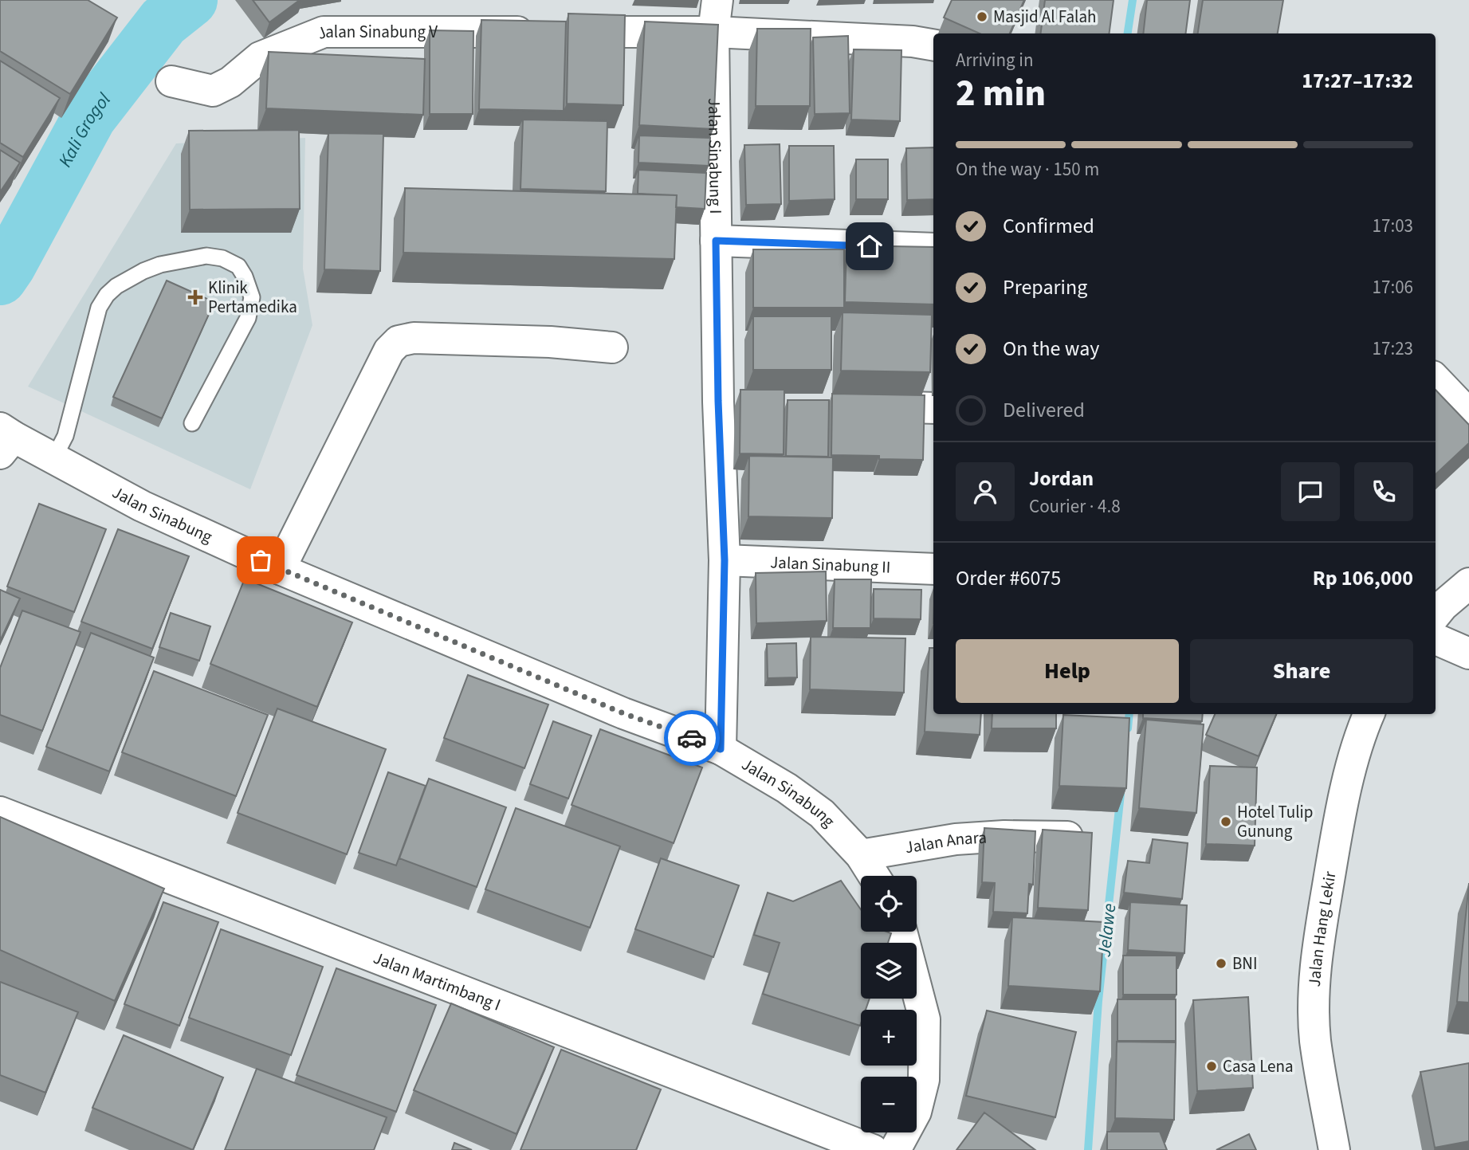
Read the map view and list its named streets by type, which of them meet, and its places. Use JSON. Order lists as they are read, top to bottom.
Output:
{
  "streets": {
    "street": [
      "Jalan Sinabung V",
      "Jalan Sinabung I",
      "Jalan Sinabung",
      "Jalan Sinabung II",
      "Jalan Anara",
      "Jalan Hang Lekir",
      "Jalan Martimbang I"
    ]
  },
  "crossings": [
    ["Jalan Sinabung V", "Jalan Sinabung I"],
    ["Jalan Sinabung I", "Jalan Sinabung"],
    ["Jalan Sinabung I", "Jalan Sinabung II"],
    ["Jalan Sinabung", "Jalan Anara"]
  ],
  "water": ["Kali Grogol", "Jelawe"],
  "places": {
    "other": [
      "Masjid Al Falah",
      "Hotel Tulip Gunung",
      "BNI",
      "Casa Lena"
    ],
    "health": ["Klinik Pertamedika"]
  },
  "page": {
    "heading": ["2 min", "Arriving in", "17:27–17:32"],
    "panel": [
      "Jordan",
      "Courier · 4.8",
      "Order #6075",
      "Rp 106,000"
    ],
    "bar": "On the way · 150 m",
    "list": [
      ["Confirmed", "17:03"],
      ["Preparing", "17:06"],
      ["On the way", "17:23"],
      "Delivered"
    ],
    "buttons": ["Help", "Share"],
    "map_buttons": ["+", "−"]
  }
}
